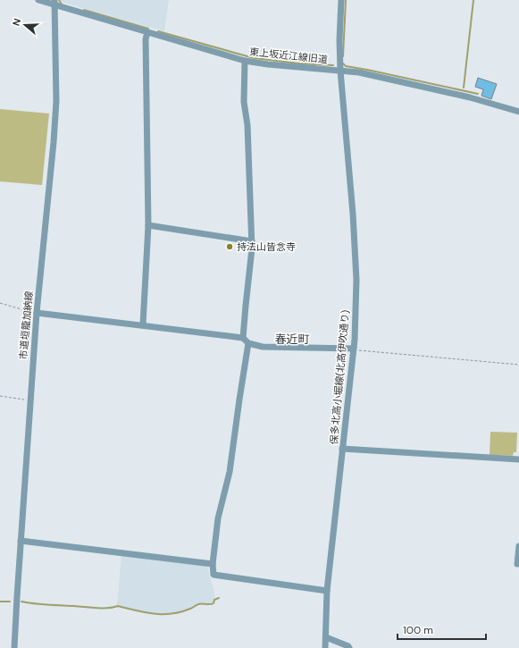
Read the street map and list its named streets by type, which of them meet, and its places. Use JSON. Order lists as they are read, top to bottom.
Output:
{
  "streets": {
    "street": ["東上坂近江線旧道", "市道垣籠加納線", "保多北高小堀線(北高伊吹通り)"]
  },
  "crossings": [
    ["東上坂近江線旧道", "市道垣籠加納線"],
    ["東上坂近江線旧道", "保多北高小堀線(北高伊吹通り)"]
  ],
  "districts": ["春近町"],
  "places": ["持法山皆念寺"],
  "scale_bar": "100 m",
  "north": "left"
}
